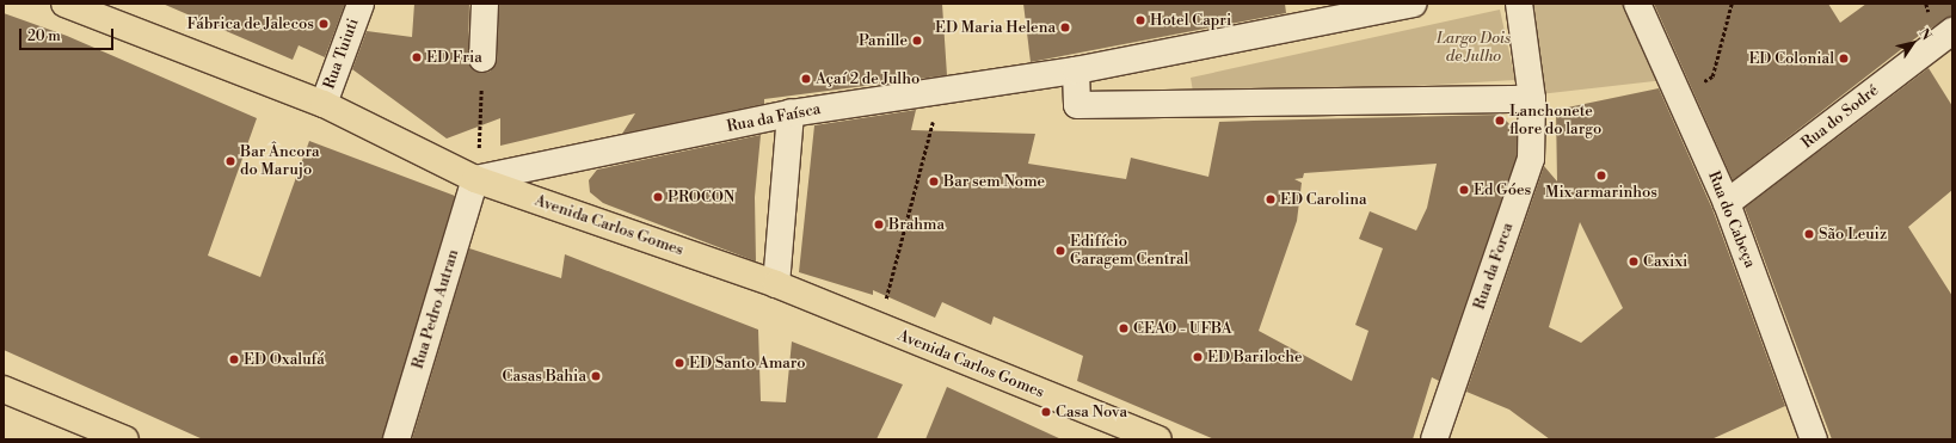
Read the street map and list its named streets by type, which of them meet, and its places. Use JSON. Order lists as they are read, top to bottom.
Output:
{
  "streets": {
    "main road": ["Avenida Carlos Gomes"],
    "street": [
      "Rua Tuiuti",
      "Rua do Sodré",
      "Rua da Faísca",
      "Rua do Cabeça",
      "Rua da Forca",
      "Rua Pedro Autran"
    ]
  },
  "crossings": [
    ["Rua Tuiuti", "Avenida Carlos Gomes"],
    ["Rua do Sodré", "Rua do Cabeça"],
    ["Rua da Faísca", "Avenida Carlos Gomes"],
    ["Rua da Faísca", "Rua Pedro Autran"],
    ["Avenida Carlos Gomes", "Rua Pedro Autran"]
  ],
  "parks": ["Largo Dois de Julho"],
  "places": [
    "Hotel Capri",
    "Fábrica de Jalecos",
    "ED Maria Helena",
    "Panille",
    "ED Fria",
    "ED Colonial",
    "Açaí 2 de Julho",
    "Lanchonete flore do largo",
    "Bar Âncora do Marujo",
    "Mix armarinhos",
    "Bar sem Nome",
    "Ed Góes",
    "PROCON",
    "ED Carolina",
    "Brahma",
    "São Leuiz",
    "Edifício Garagem Central",
    "Caxixi",
    "CEAO - UFBA",
    "ED Bariloche",
    "ED Oxalufá",
    "ED Santo Amaro",
    "Casas Bahia",
    "Casa Nova"
  ],
  "scale_bar": "20 m",
  "north": "top right"
}
